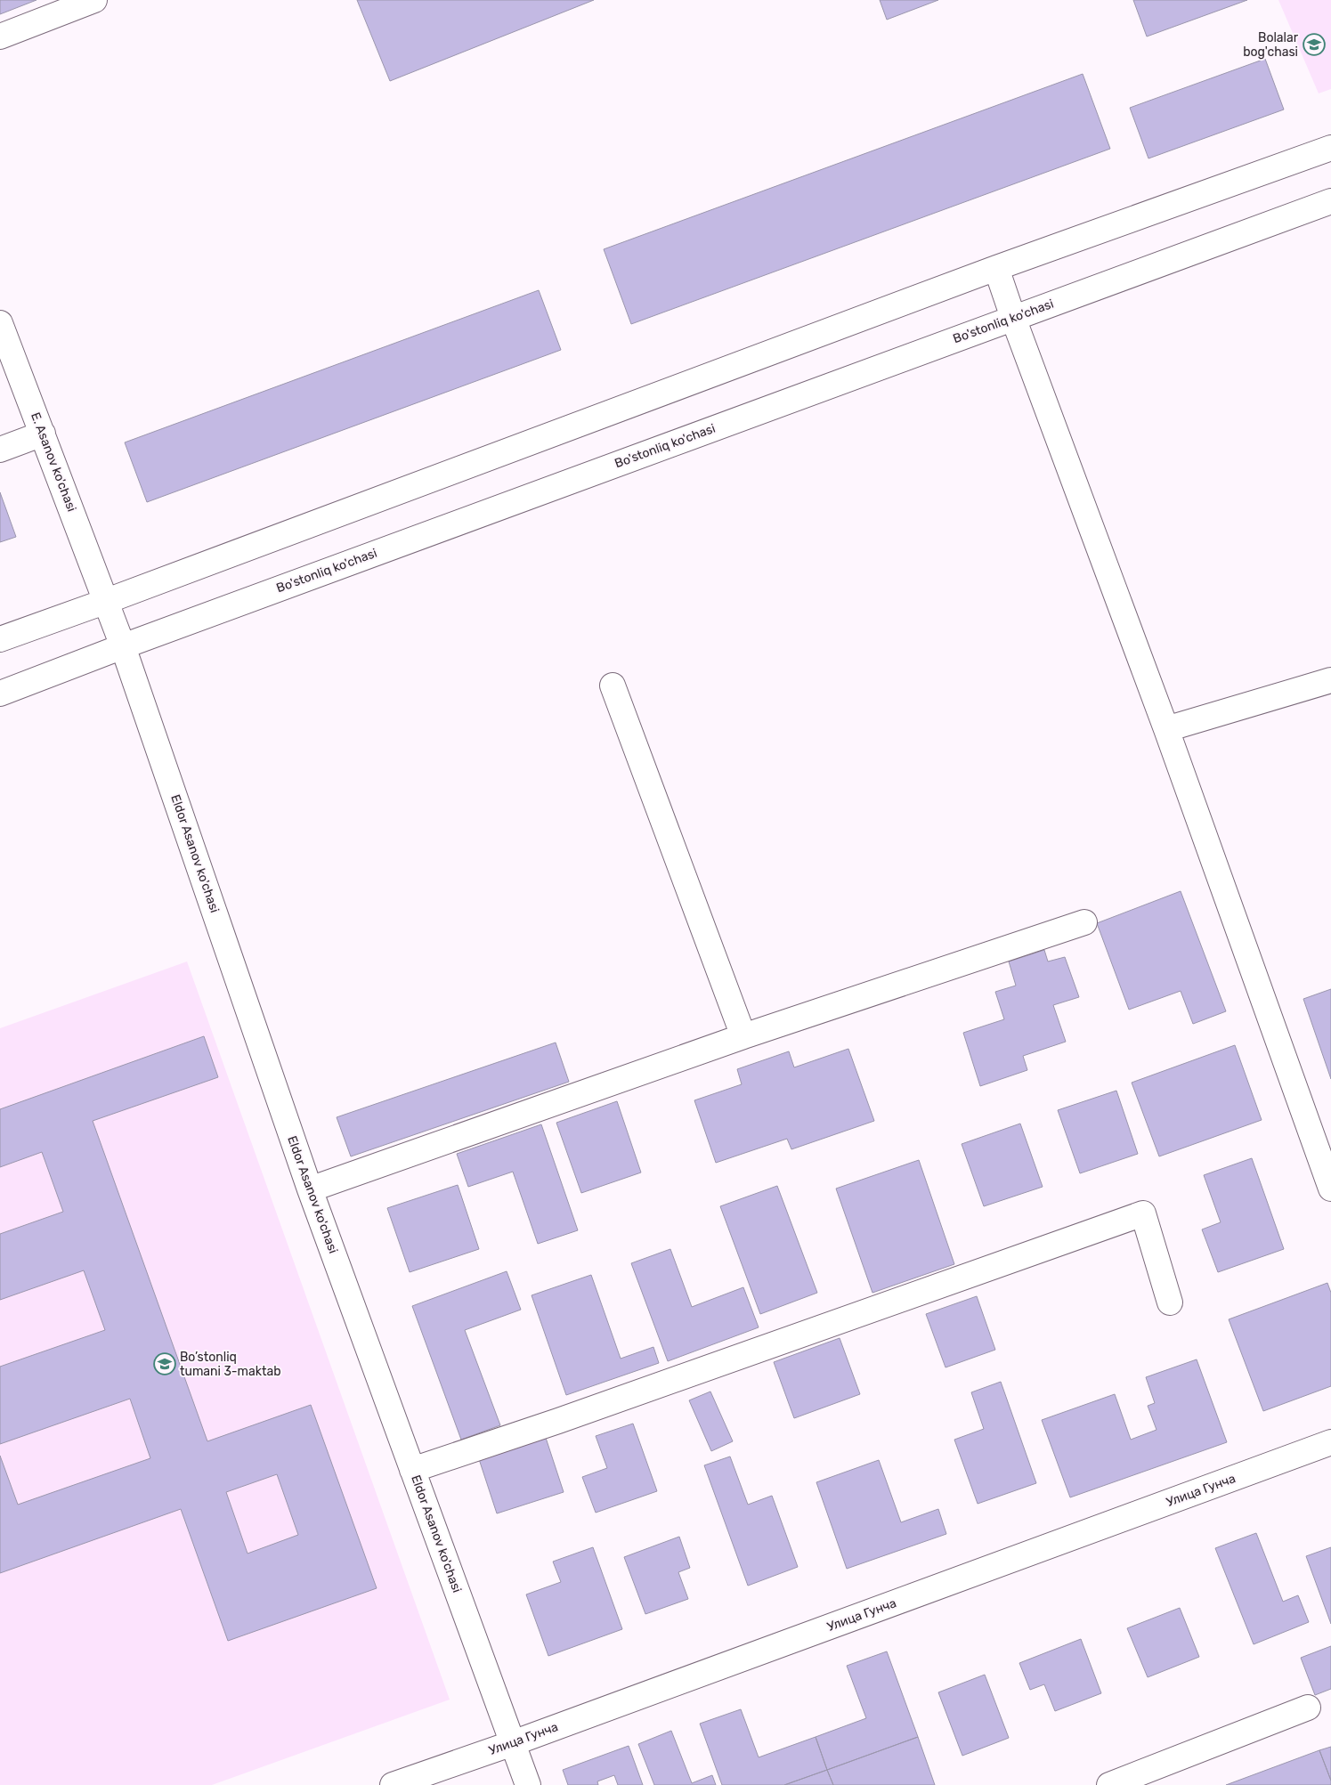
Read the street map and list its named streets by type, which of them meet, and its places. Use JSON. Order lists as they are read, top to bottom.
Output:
{
  "streets": {
    "street": [
      "Bo'stonliq ko'chasi",
      "E. Asanov ko'chasi",
      "Eldor Asanov ko'chasi",
      "Улица Гунча"
    ]
  },
  "crossings": [
    ["Bo'stonliq ko'chasi", "Eldor Asanov ko'chasi"],
    ["E. Asanov ko'chasi", "Eldor Asanov ko'chasi"],
    ["Eldor Asanov ko'chasi", "Улица Гунча"]
  ],
  "places": {
    "school or university": ["Bolalar bog'chasi", "Bo’stonliq tumani 3-maktab"]
  }
}
